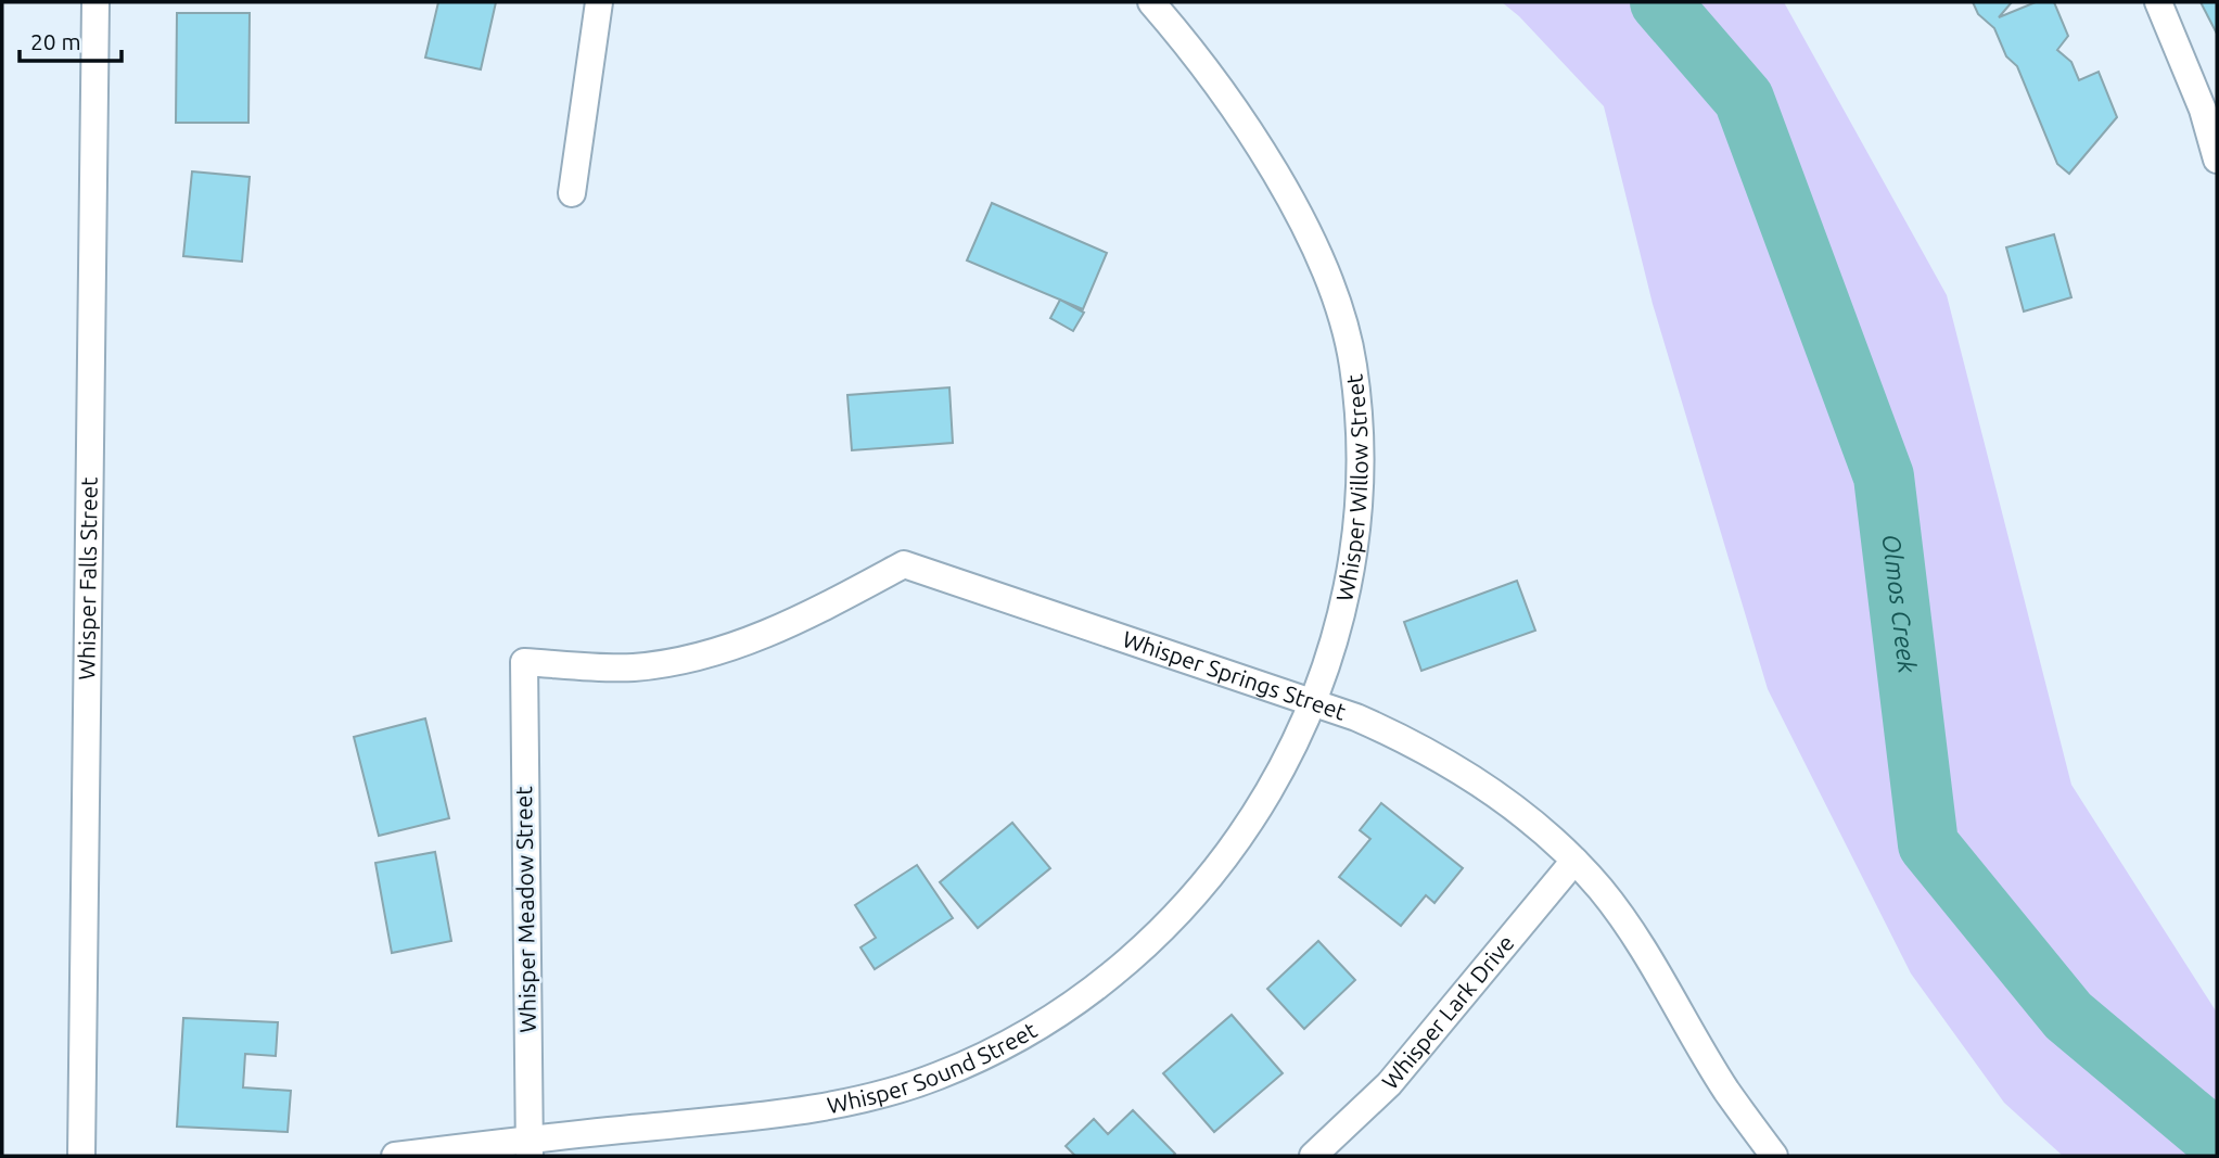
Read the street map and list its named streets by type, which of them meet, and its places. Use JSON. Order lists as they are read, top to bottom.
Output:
{
  "streets": {
    "street": [
      "Whisper Willow Street",
      "Whisper Falls Street",
      "Whisper Springs Street",
      "Whisper Meadow Street",
      "Whisper Lark Drive",
      "Whisper Sound Street"
    ]
  },
  "crossings": [
    ["Whisper Willow Street", "Whisper Springs Street"],
    ["Whisper Willow Street", "Whisper Sound Street"],
    ["Whisper Springs Street", "Whisper Meadow Street"],
    ["Whisper Springs Street", "Whisper Lark Drive"],
    ["Whisper Springs Street", "Whisper Sound Street"],
    ["Whisper Meadow Street", "Whisper Sound Street"]
  ],
  "water": ["Olmos Creek"],
  "scale_bar": "20 m"
}
